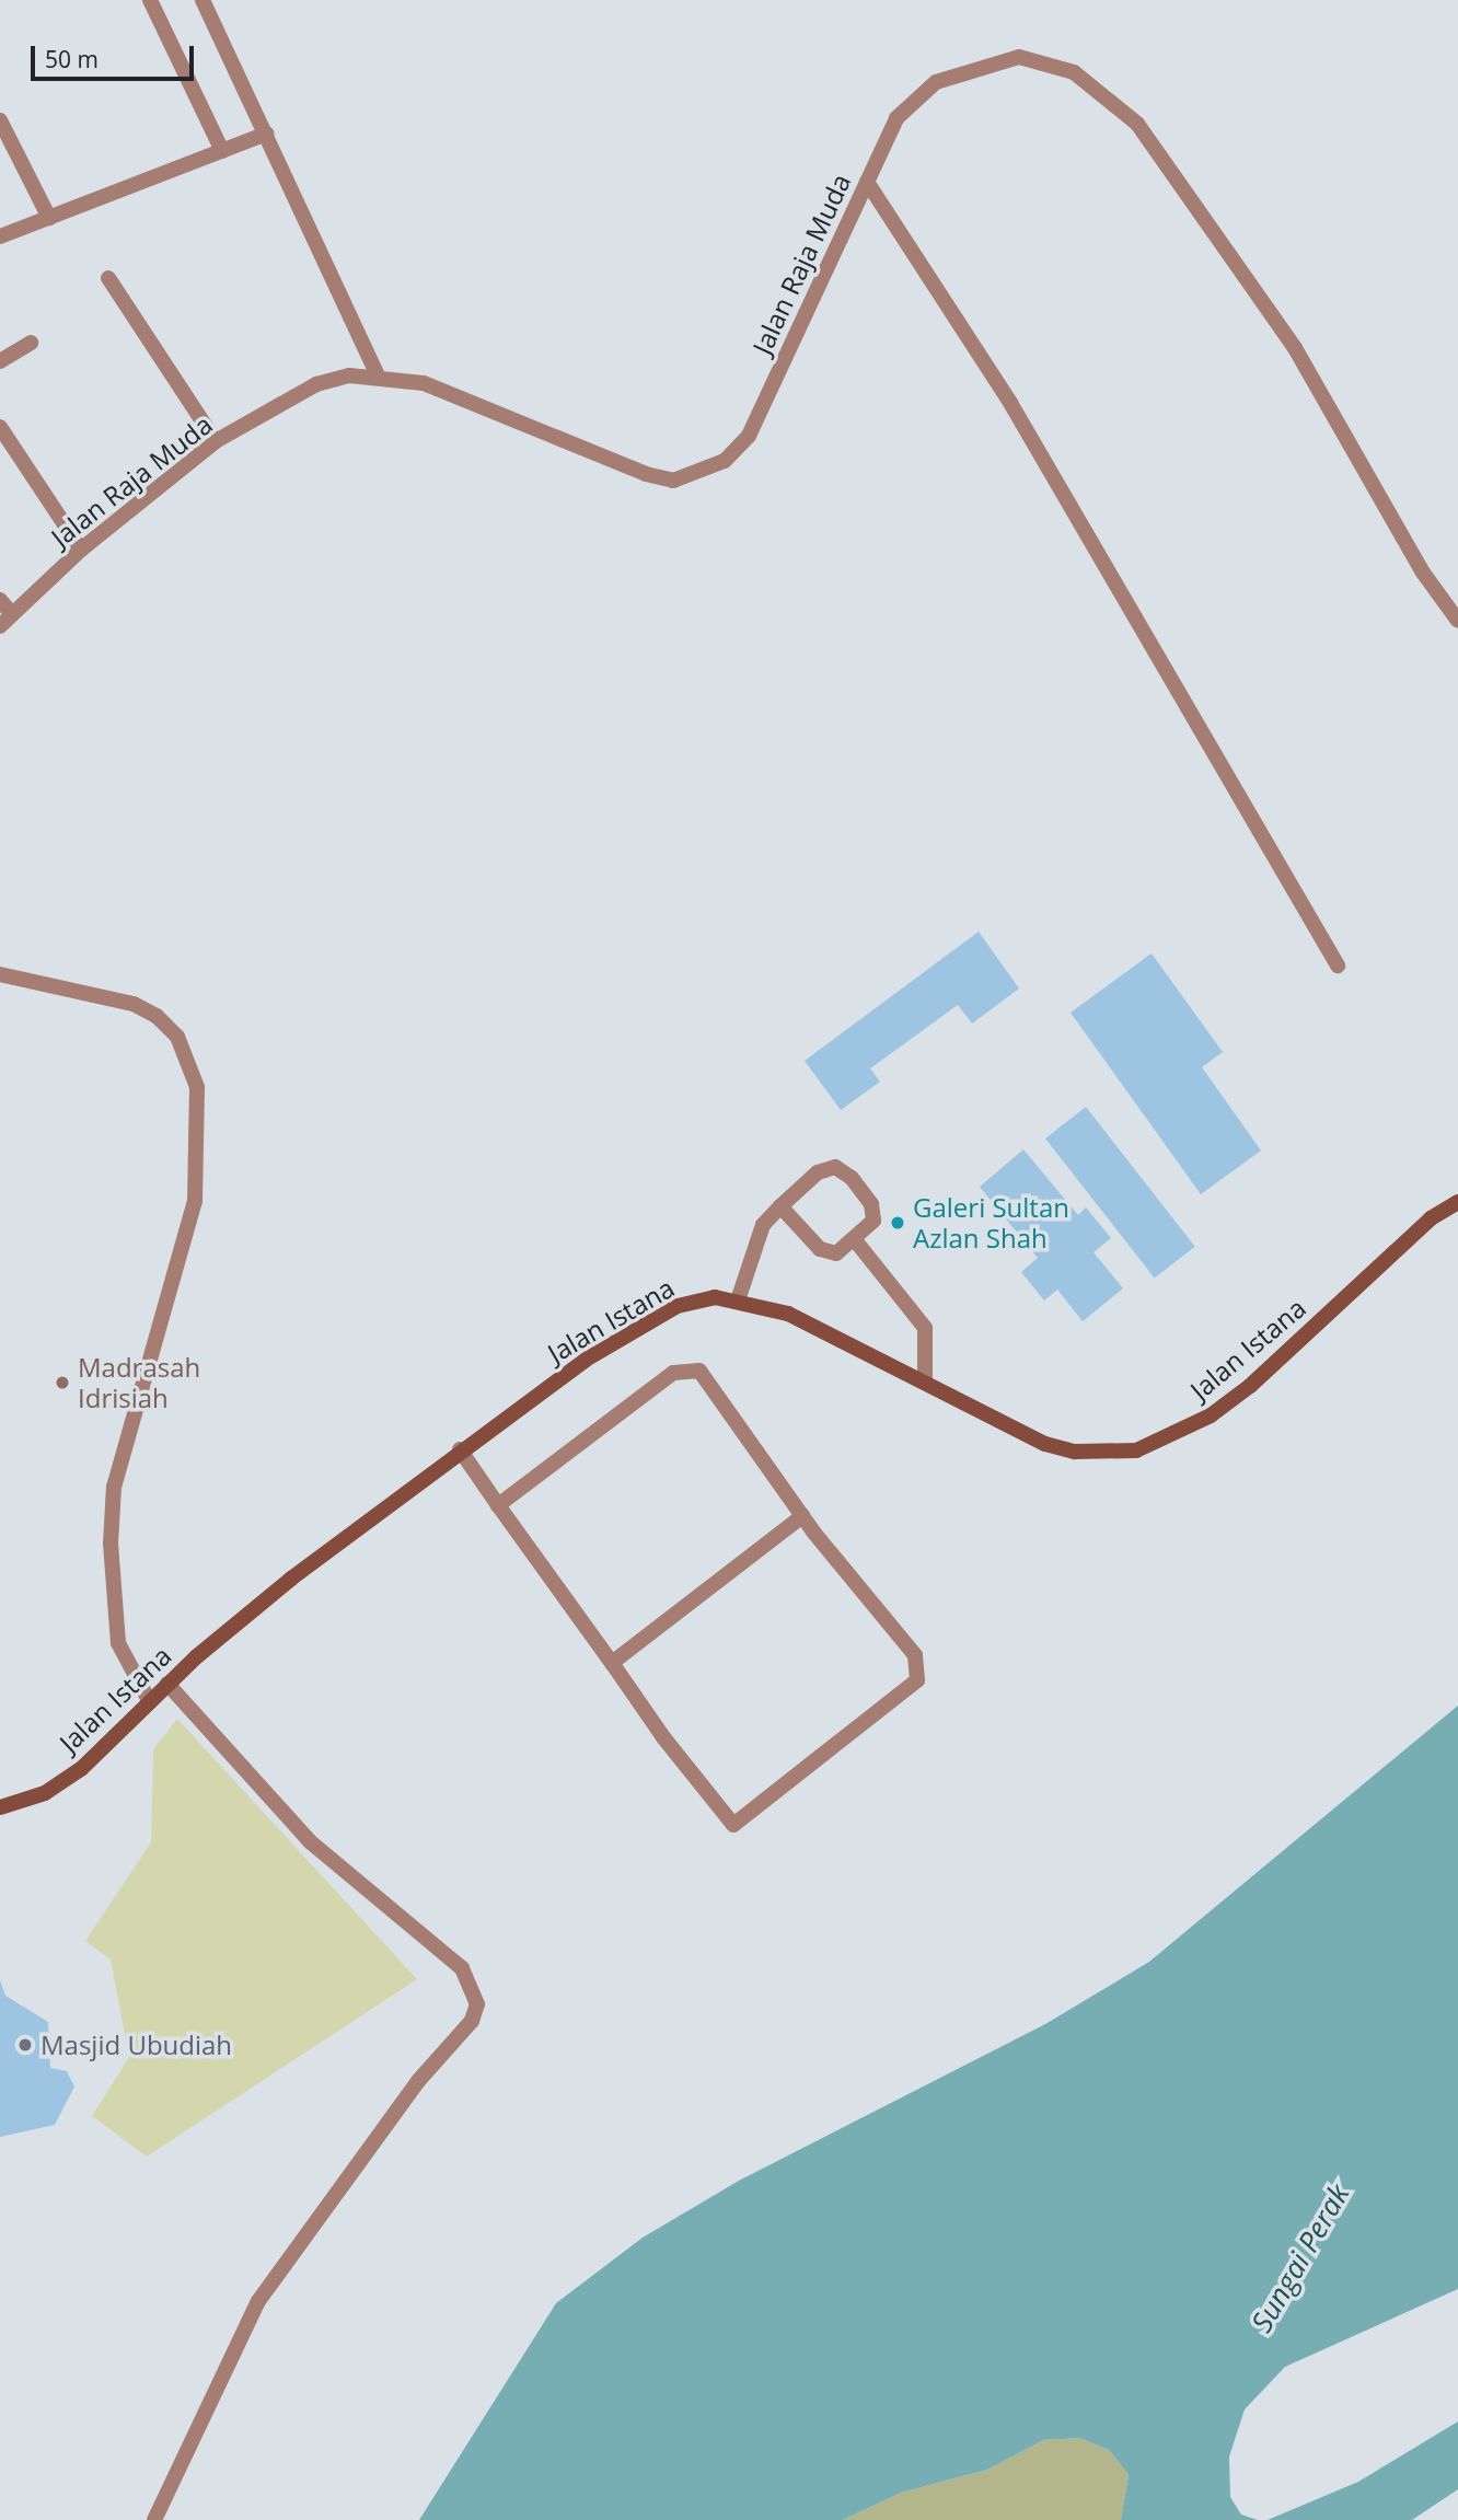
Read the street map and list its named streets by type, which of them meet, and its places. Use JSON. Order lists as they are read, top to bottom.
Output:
{
  "streets": {
    "street": ["Jalan Raja Muda", "Jalan Istana"]
  },
  "water": ["Sungai Perak"],
  "places": ["Galeri Sultan Azlan Shah", "Madrasah Idrisiah", "Masjid Ubudiah"],
  "scale_bar": "50 m"
}
